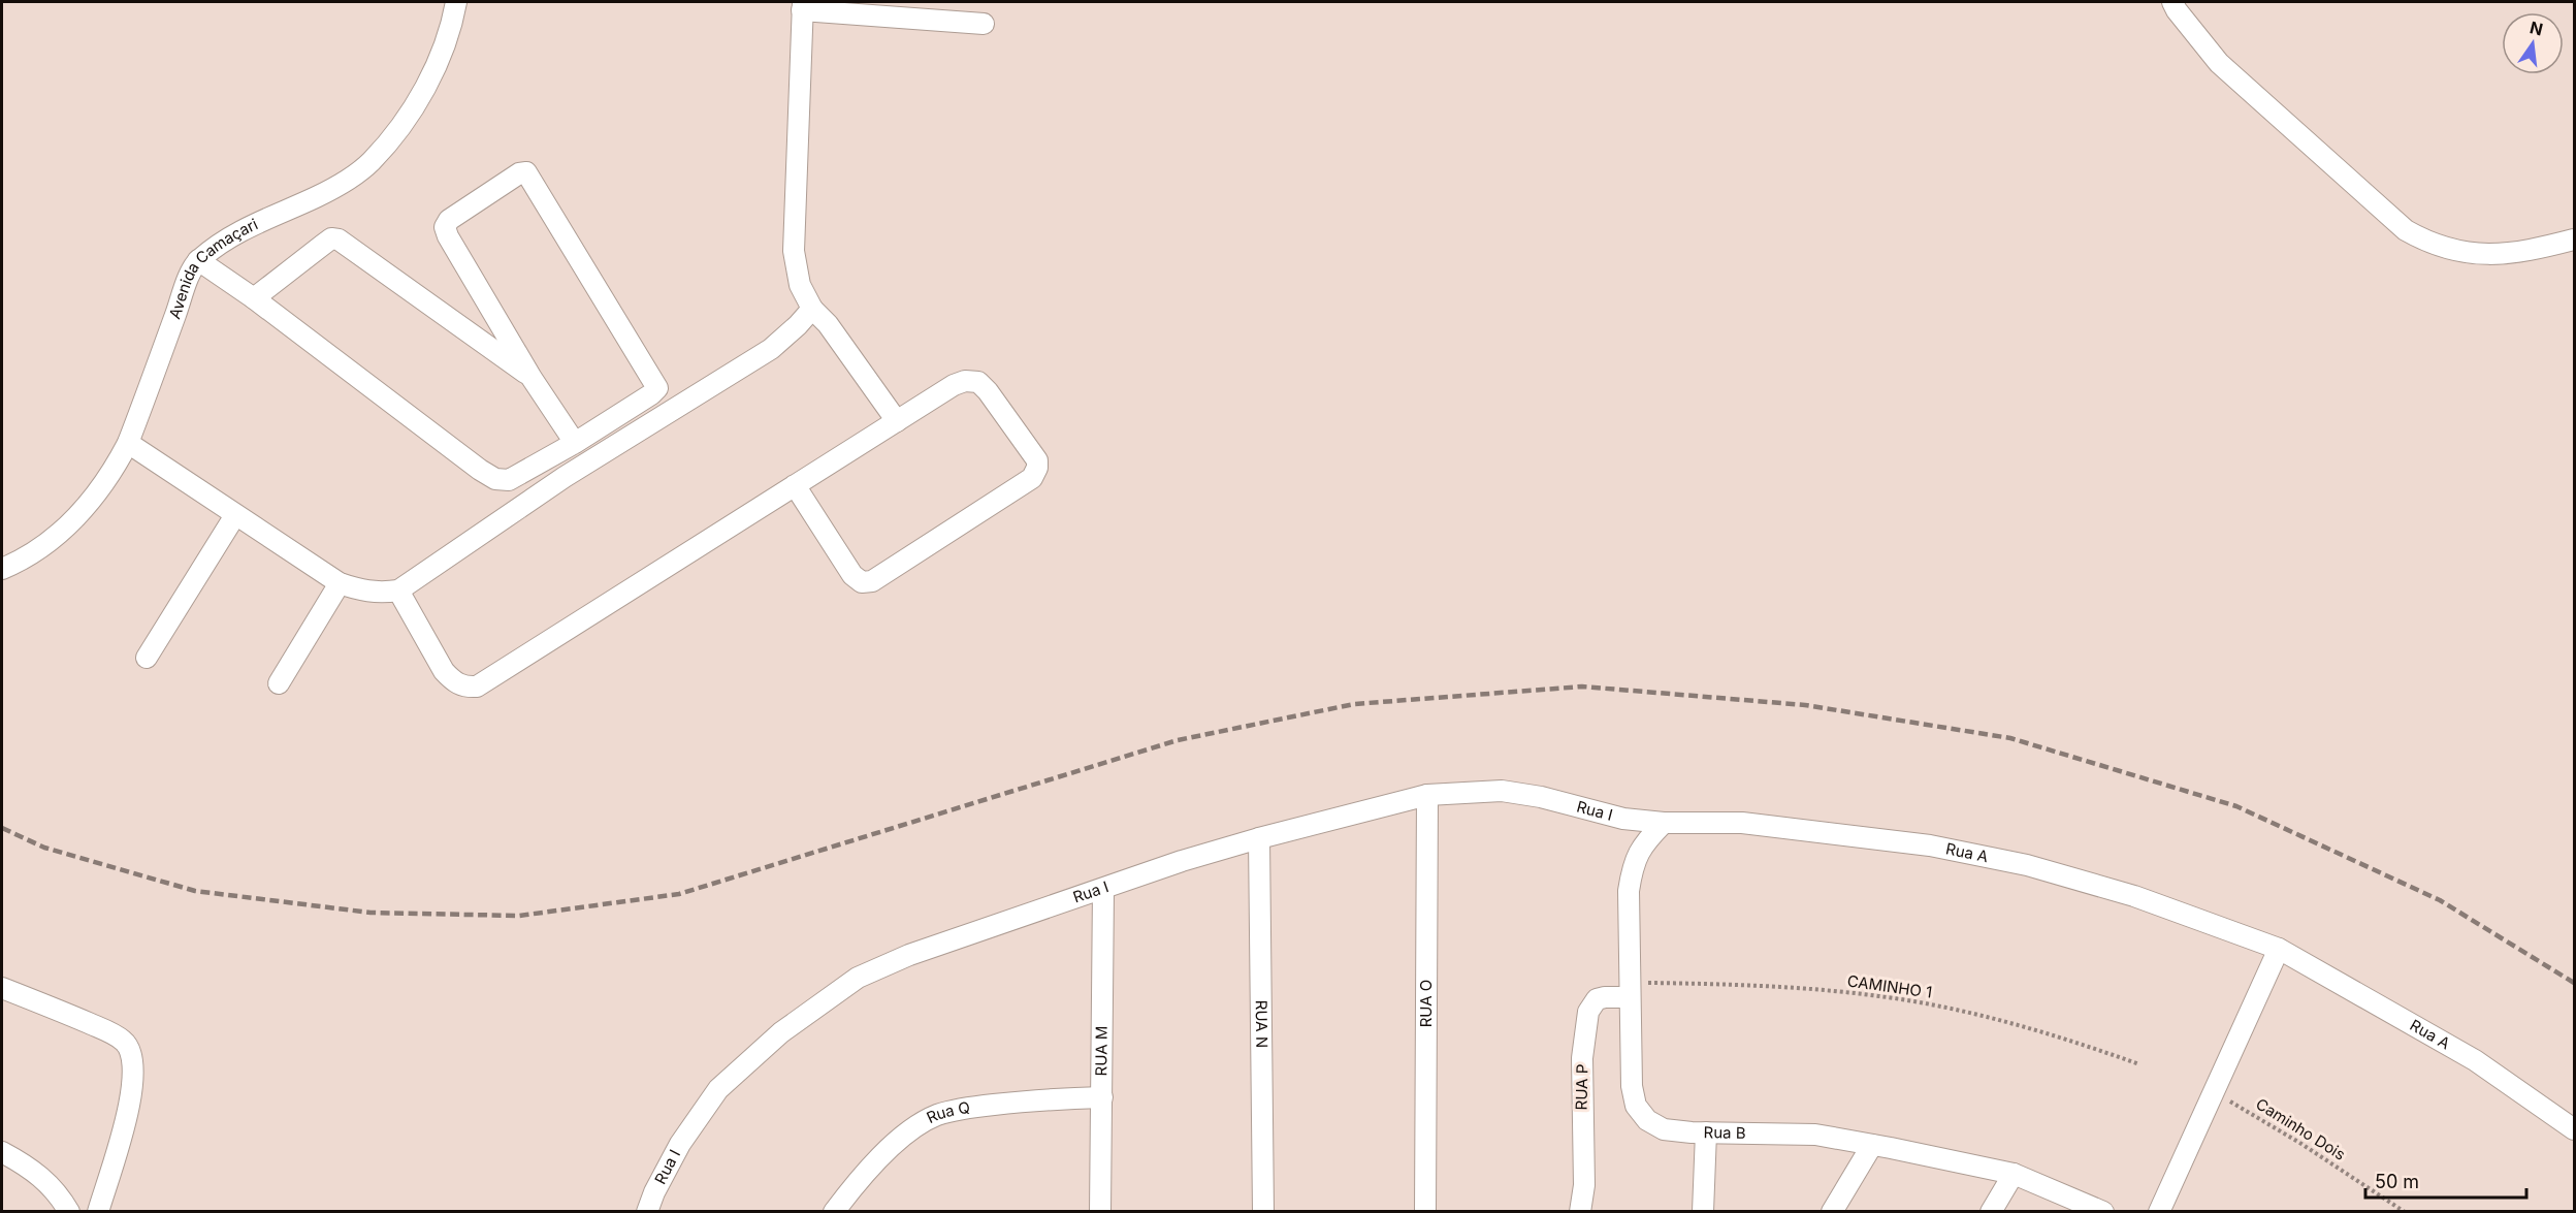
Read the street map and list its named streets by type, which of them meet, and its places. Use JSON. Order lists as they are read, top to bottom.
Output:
{
  "streets": {
    "street": [
      "Avenida Camaçari",
      "Rua I",
      "Rua A",
      "RUA O",
      "RUA N",
      "RUA M",
      "RUA P",
      "Rua Q",
      "Rua B"
    ],
    "path": ["CAMINHO 1", "Caminho Dois"]
  },
  "crossings": [
    ["Rua I", "Rua A"],
    ["Rua I", "RUA O"],
    ["Rua I", "RUA N"],
    ["Rua I", "RUA M"],
    ["Rua I", "Rua B"],
    ["Rua A", "Rua B"],
    ["CAMINHO 1", "RUA P"],
    ["CAMINHO 1", "Rua B"],
    ["RUA M", "Rua Q"],
    ["RUA P", "Rua B"]
  ],
  "scale_bar": "50 m",
  "north": "top"
}
